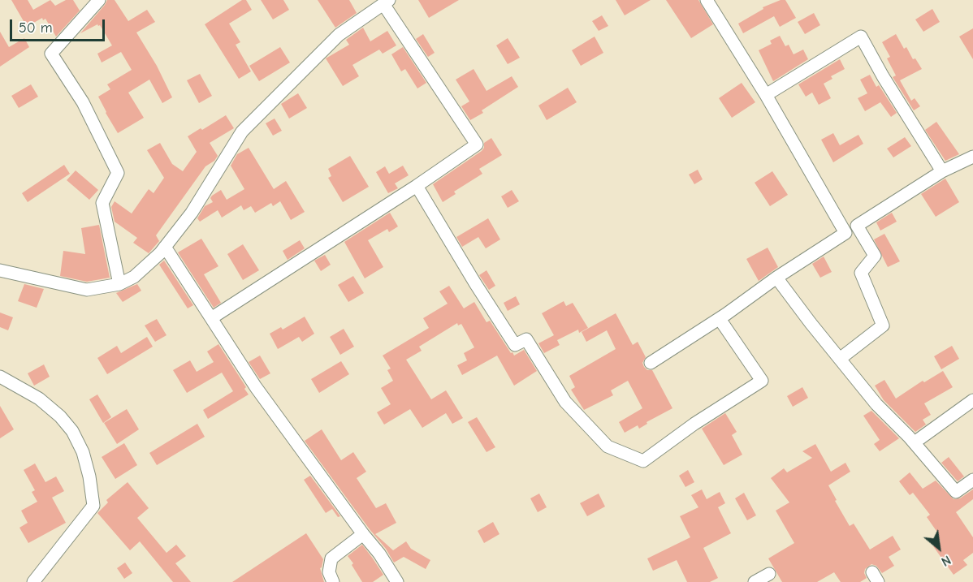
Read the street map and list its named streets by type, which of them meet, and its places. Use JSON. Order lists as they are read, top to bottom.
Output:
{
  "scale_bar": "50 m",
  "north": "bottom right"
}
